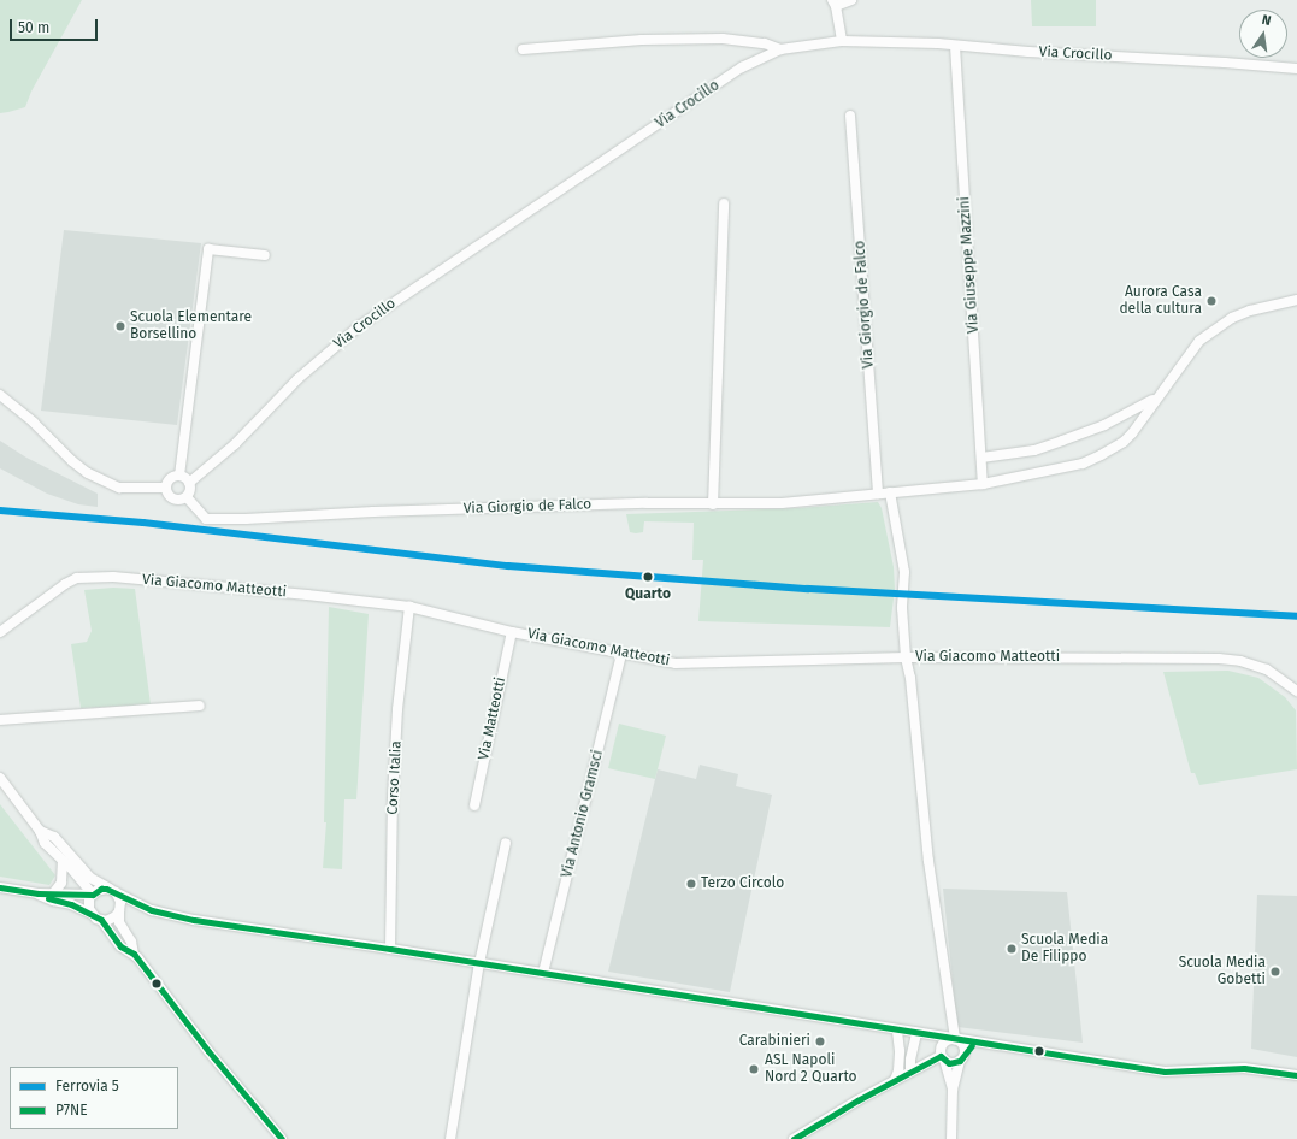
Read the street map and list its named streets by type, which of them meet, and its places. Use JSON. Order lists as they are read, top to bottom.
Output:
{
  "streets": {
    "street": [
      "Via Crocillo",
      "Via Giuseppe Mazzini",
      "Via Giorgio de Falco",
      "Via Giacomo Matteotti",
      "Via Matteotti",
      "Corso Italia",
      "Via Antonio Gramsci"
    ]
  },
  "crossings": [
    ["Via Crocillo", "Via Giuseppe Mazzini"],
    ["Via Crocillo", "Via Giorgio de Falco"],
    ["Via Giuseppe Mazzini", "Via Giorgio de Falco"],
    ["Via Giacomo Matteotti", "Via Matteotti"],
    ["Via Giacomo Matteotti", "Corso Italia"],
    ["Via Giacomo Matteotti", "Via Antonio Gramsci"]
  ],
  "places": [
    "Aurora Casa della cultura",
    "Scuola Elementare Borsellino",
    "Quarto",
    "Terzo Circolo",
    "Scuola Media De Filippo",
    "Scuola Media Gobetti",
    "Carabinieri",
    "ASL Napoli Nord 2 Quarto"
  ],
  "lines": ["rail line 5", "transit line P7NE"],
  "legend": ["Ferrovia 5", "P7NE"],
  "scale_bar": "50 m",
  "north": "top"
}
